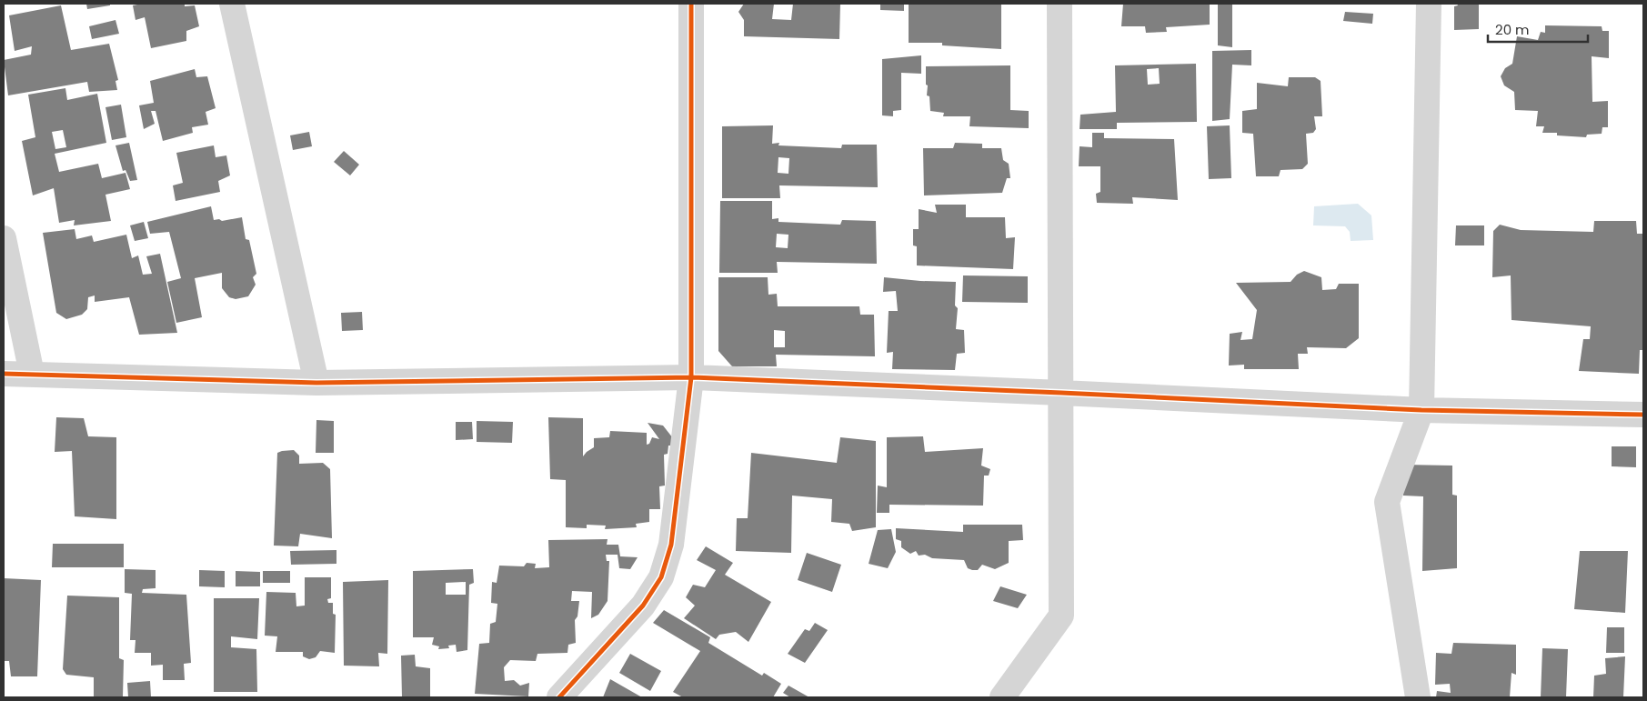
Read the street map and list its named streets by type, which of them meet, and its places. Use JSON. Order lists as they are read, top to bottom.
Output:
{
  "scale_bar": "20 m"
}
